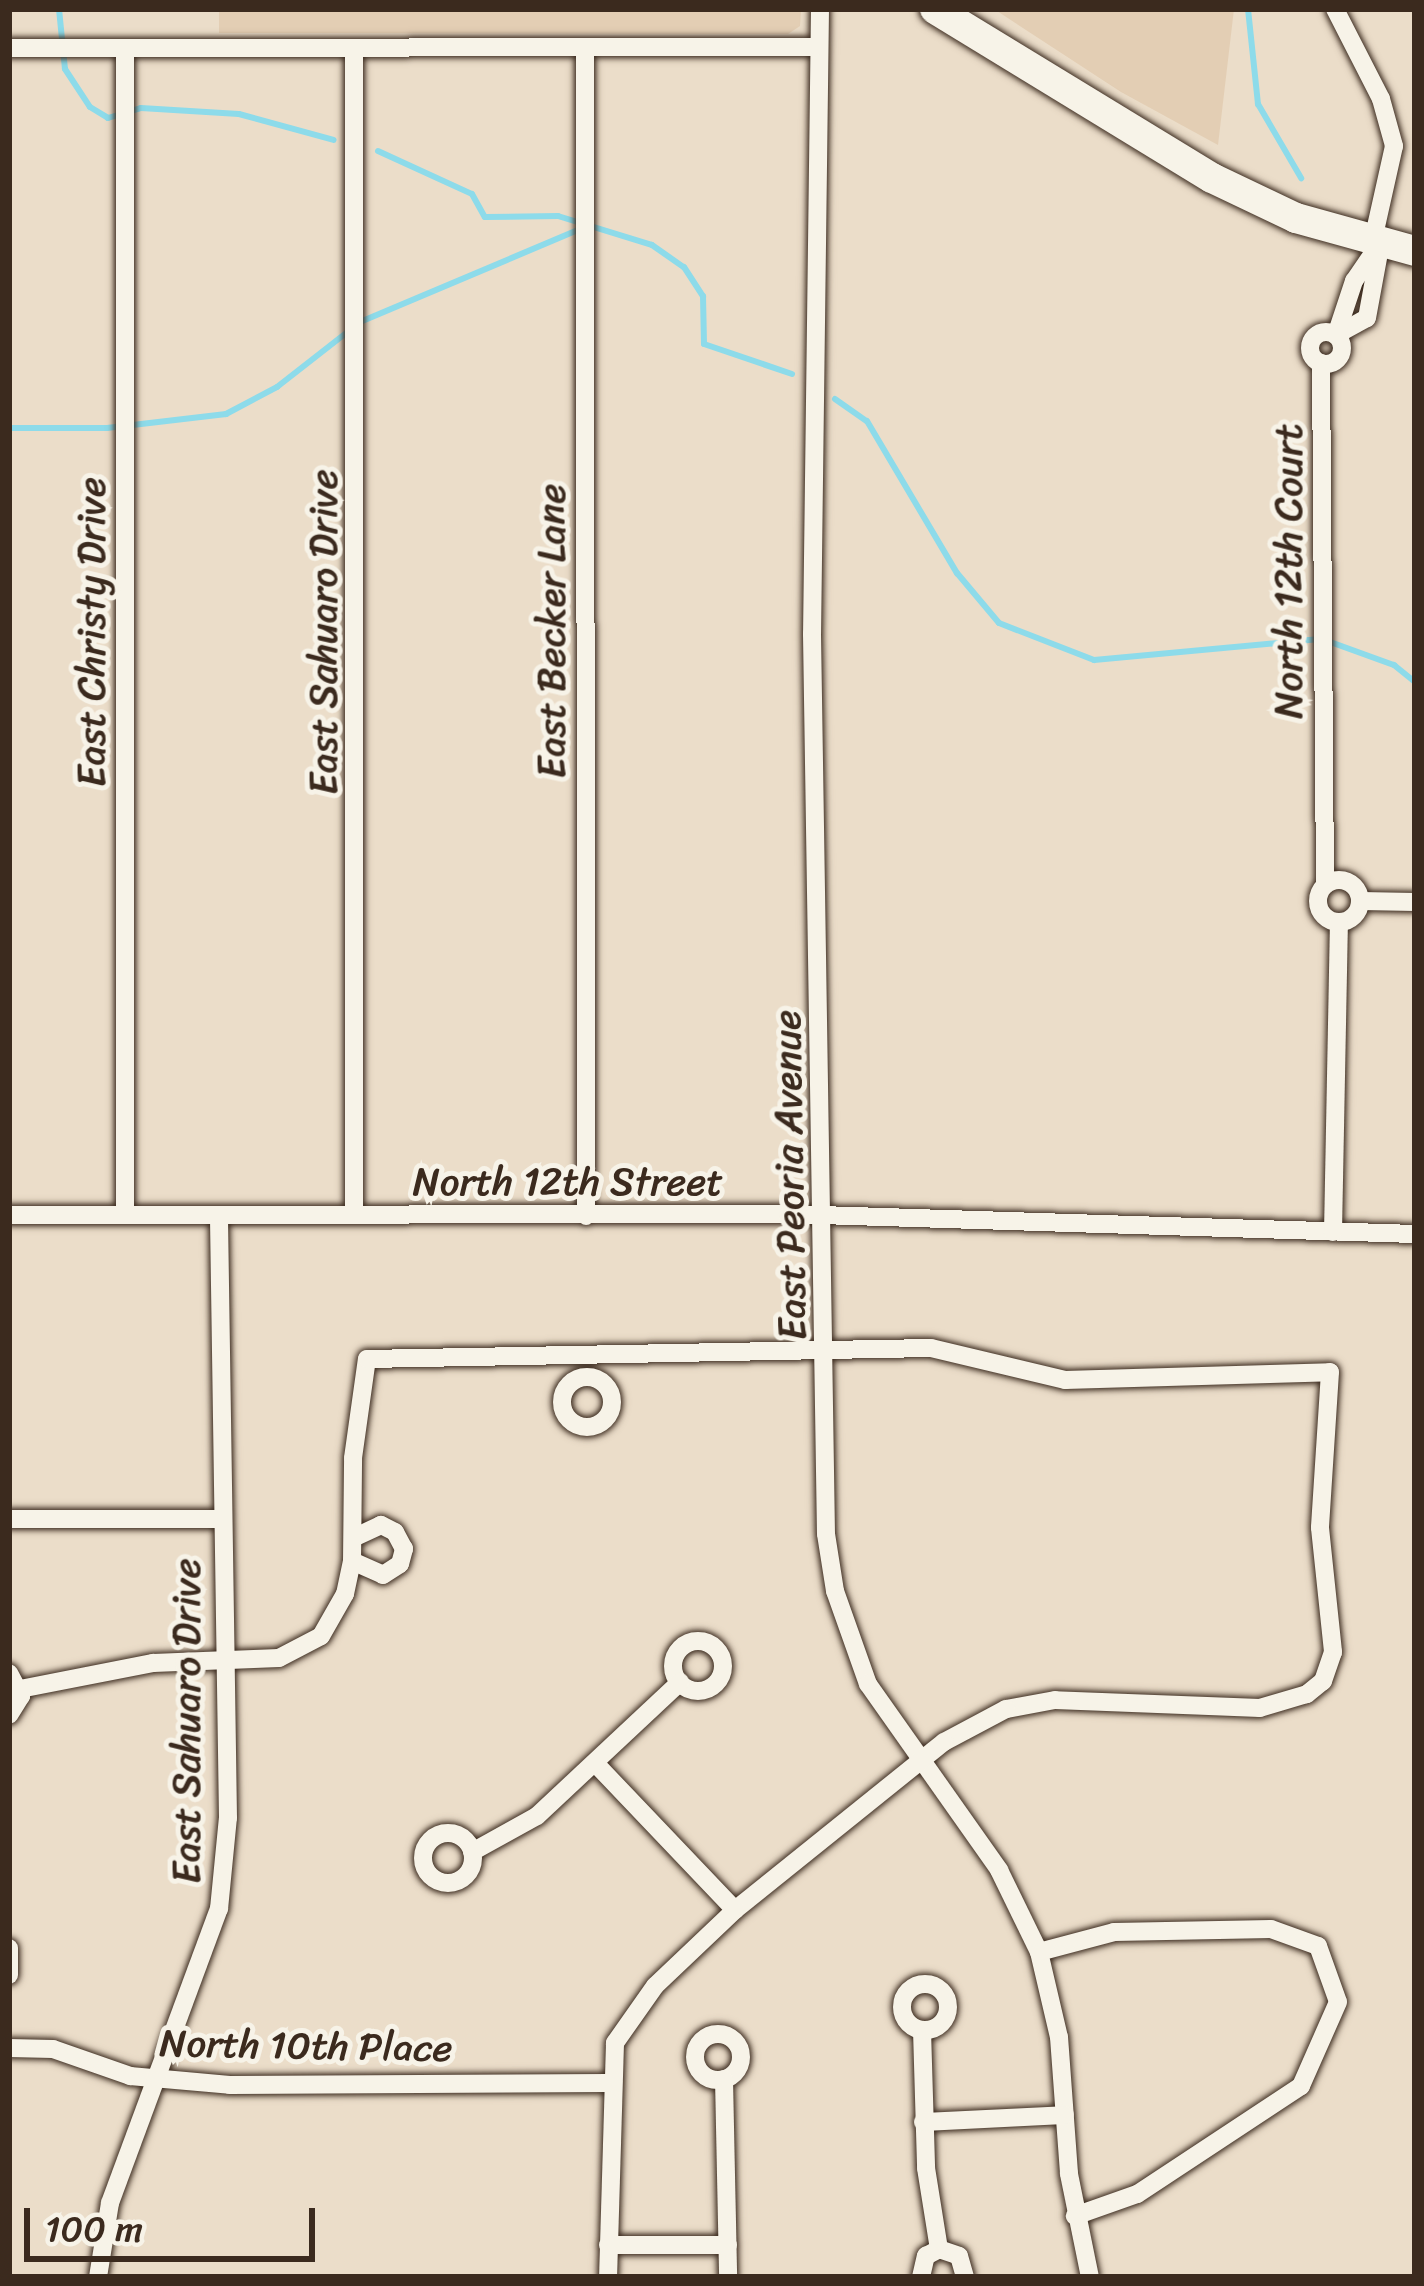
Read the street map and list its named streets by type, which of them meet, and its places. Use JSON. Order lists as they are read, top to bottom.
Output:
{
  "streets": {
    "street": [
      "North 12th Court",
      "East Becker Lane",
      "East Christy Drive",
      "East Sahuaro Drive",
      "East Peoria Avenue",
      "North 12th Street",
      "North 10th Place"
    ]
  },
  "crossings": [
    ["East Becker Lane", "North 12th Street"],
    ["East Christy Drive", "North 12th Street"],
    ["East Sahuaro Drive", "North 12th Street"],
    ["East Sahuaro Drive", "North 10th Place"],
    ["East Peoria Avenue", "North 12th Street"]
  ],
  "scale_bar": "100 m"
}
